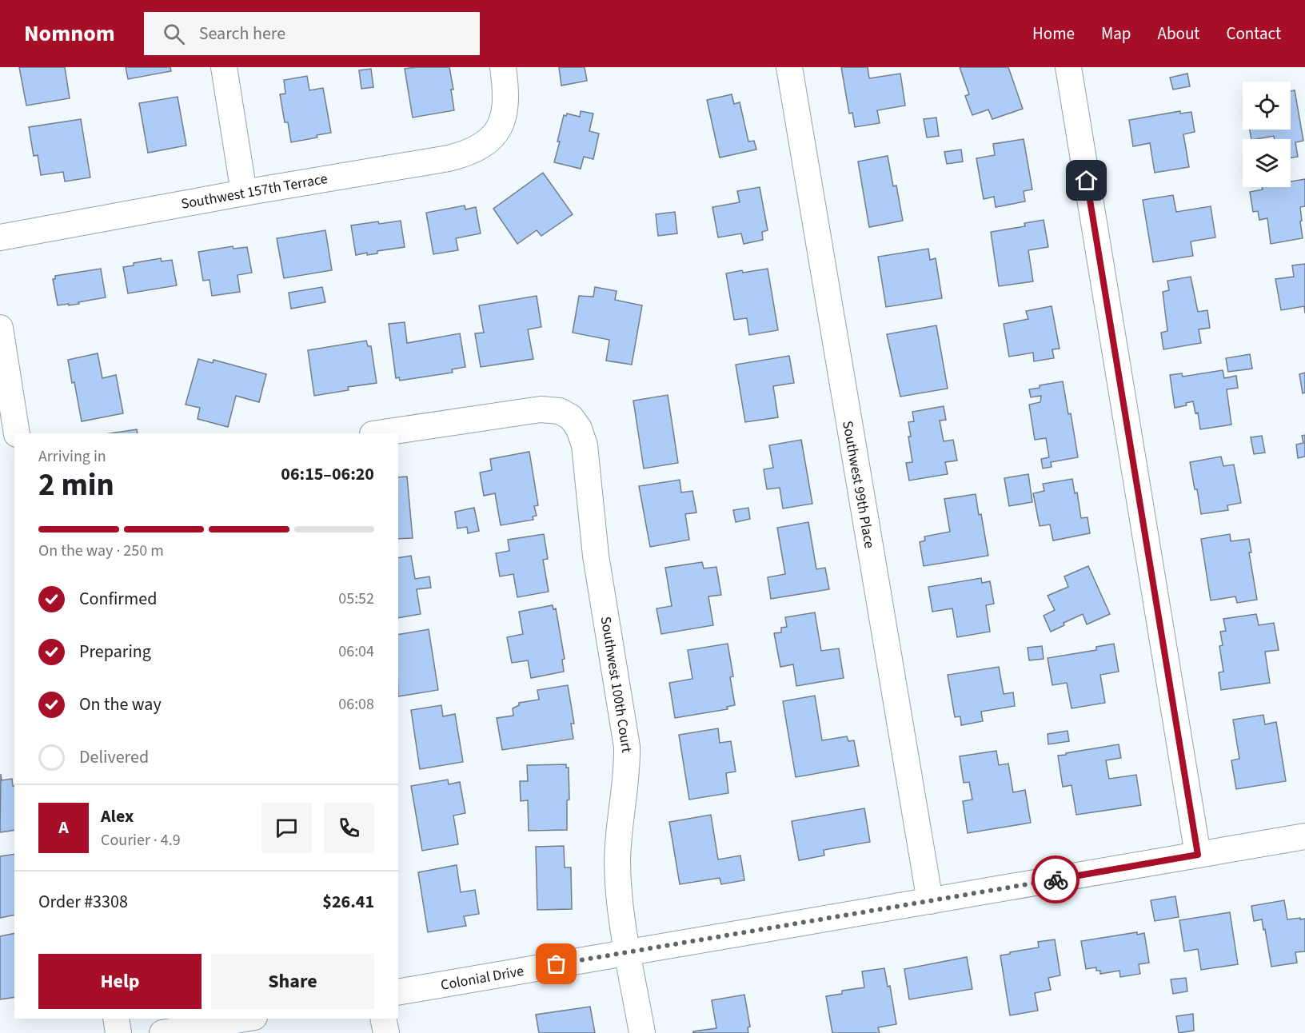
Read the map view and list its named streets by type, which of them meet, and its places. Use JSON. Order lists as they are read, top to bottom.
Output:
{
  "streets": {
    "street": [
      "Southwest 157th Terrace",
      "Southwest 99th Place",
      "Southwest 100th Court",
      "Colonial Drive"
    ]
  },
  "crossings": [
    ["Southwest 99th Place", "Colonial Drive"],
    ["Southwest 100th Court", "Colonial Drive"]
  ],
  "page": {
    "header": "Nomnom",
    "search": "Search here",
    "nav": [
      "Home",
      "Map",
      "About",
      "Contact"
    ],
    "heading": ["2 min", "Arriving in", "06:15–06:20"],
    "panel": [
      "Alex",
      "Courier · 4.9",
      "Order #3308",
      "$26.41"
    ],
    "bar": "On the way · 250 m",
    "list": [
      ["Confirmed", "05:52"],
      ["Preparing", "06:04"],
      ["On the way", "06:08"],
      "Delivered"
    ],
    "round": "A",
    "buttons": ["Help", "Share"]
  }
}
